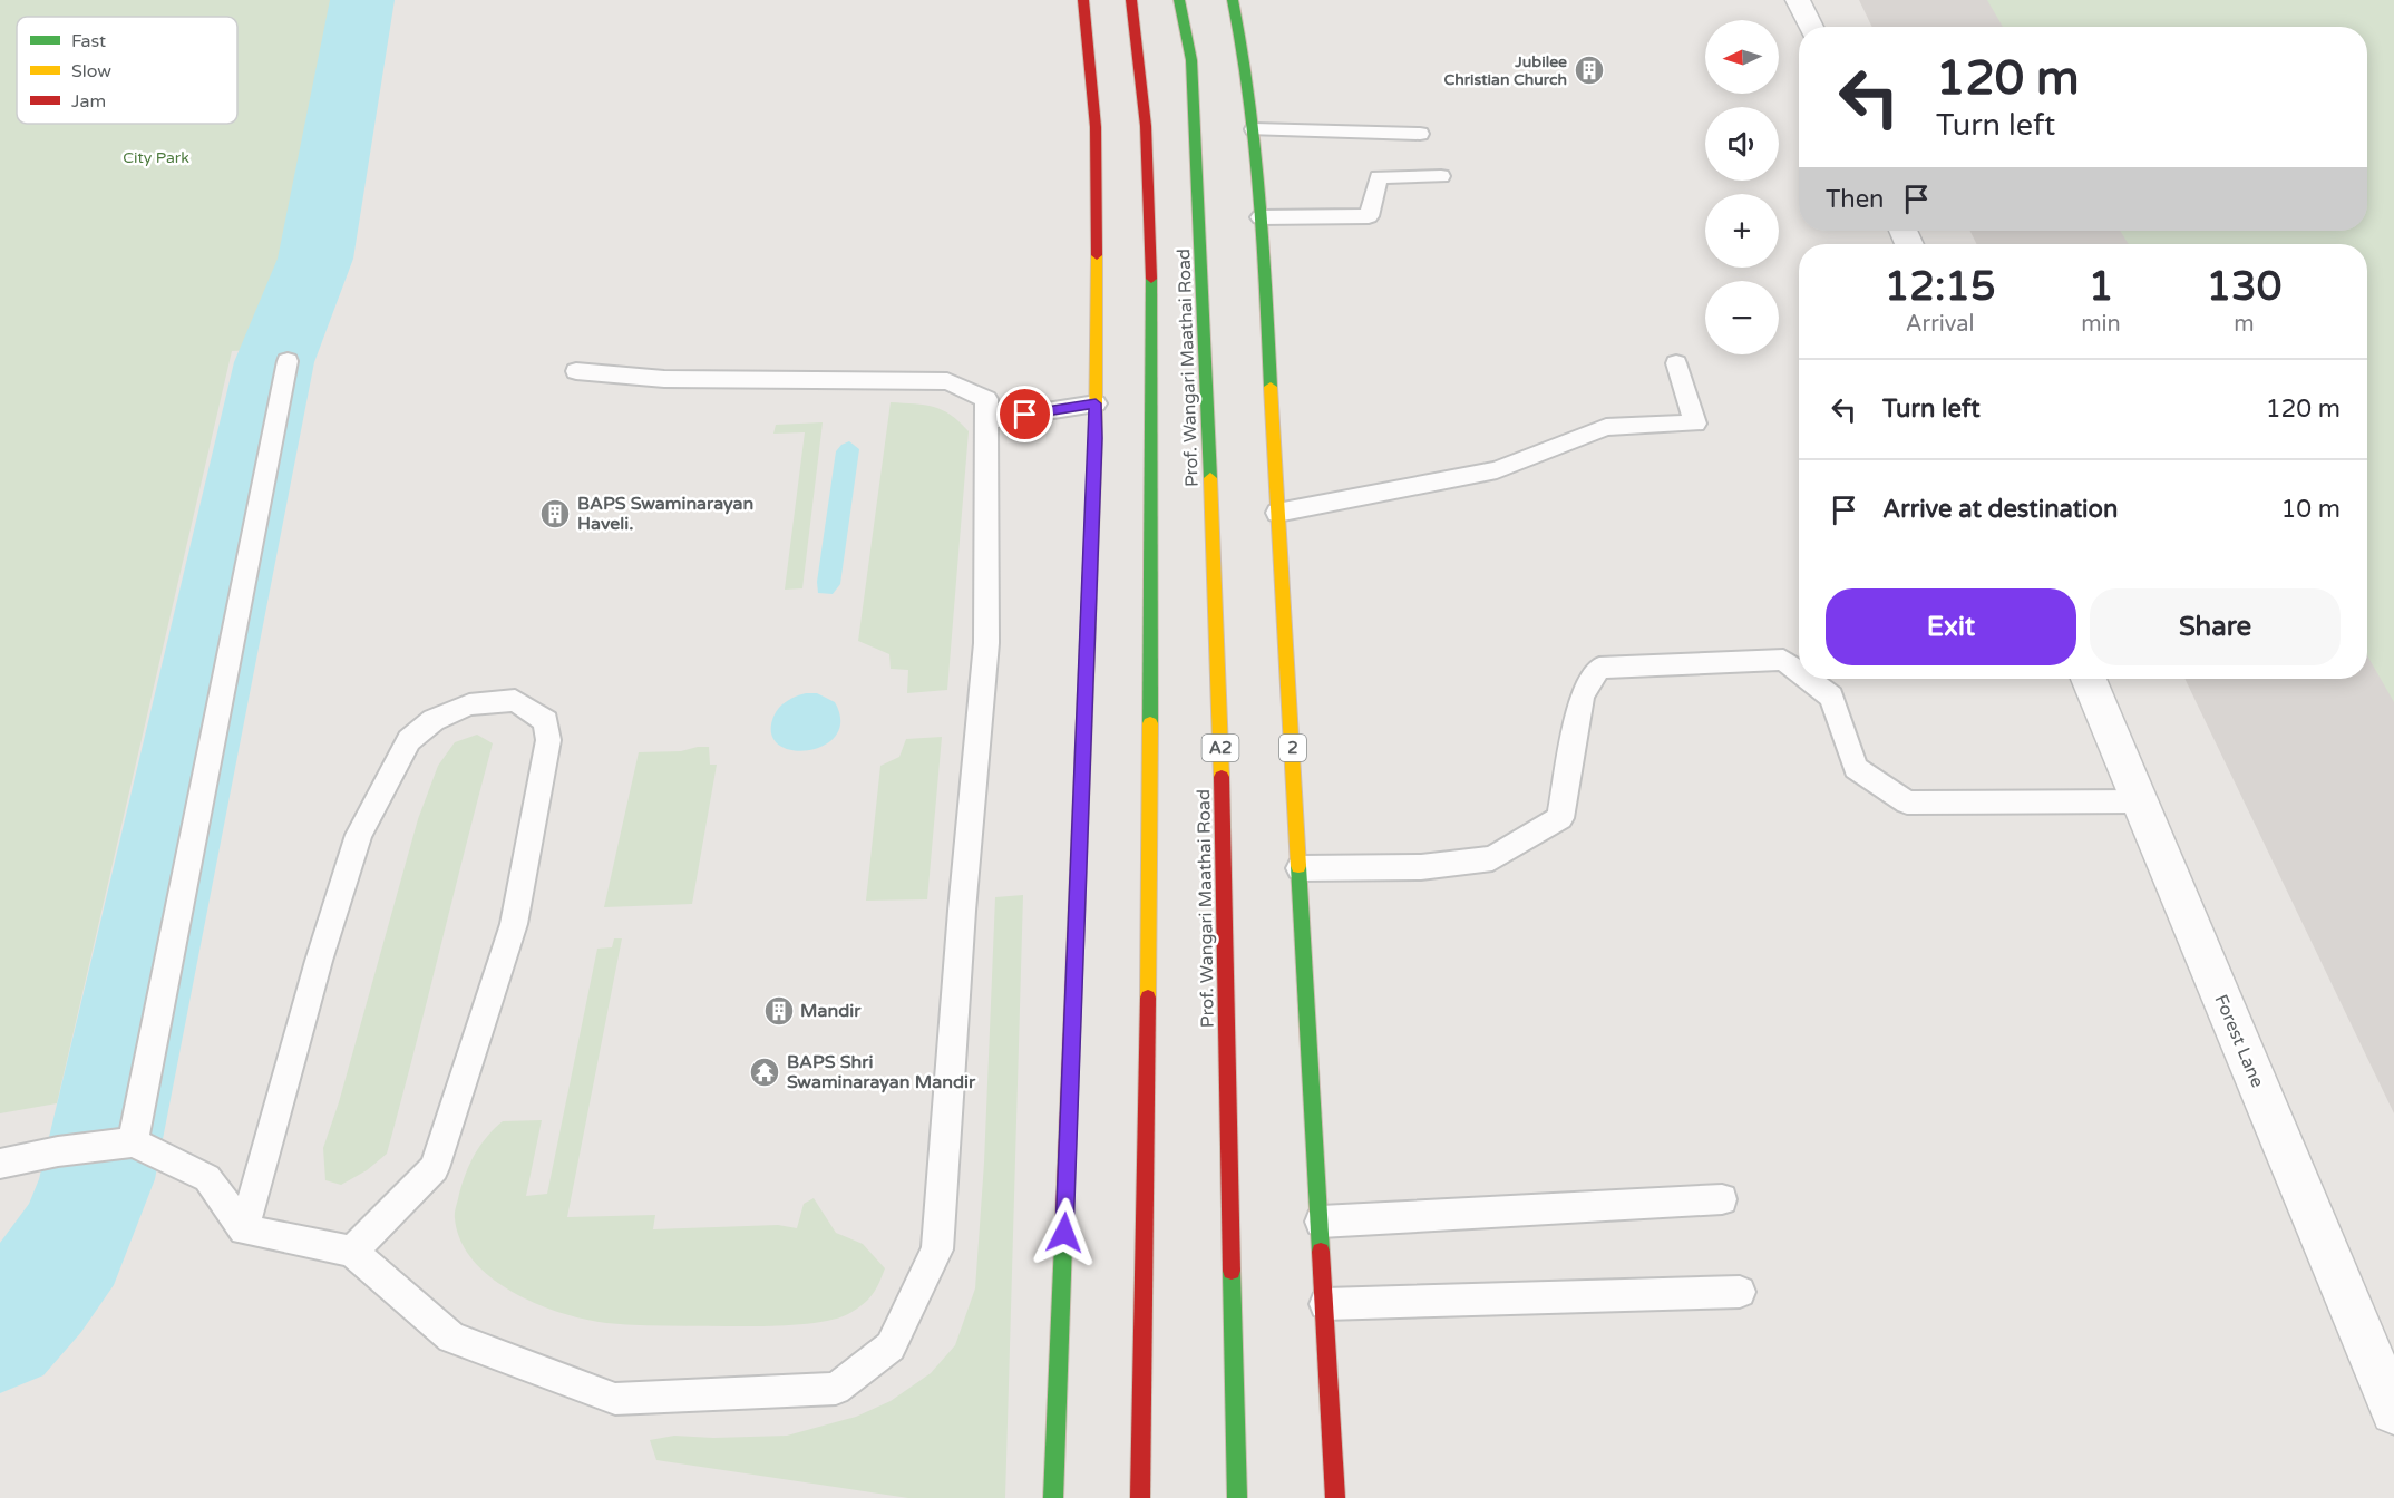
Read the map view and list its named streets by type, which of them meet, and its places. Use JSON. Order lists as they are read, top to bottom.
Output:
{
  "streets": {
    "main road": ["Prof. Wangari Maathai Road", "A2", "2"],
    "street": ["Forest Lane"]
  },
  "parks": ["City Park"],
  "places": {
    "building": ["Jubilee Christian Church", "BAPS Swaminarayan Haveli.", "Mandir"],
    "temple": ["BAPS Shri Swaminarayan Mandir"]
  },
  "legend": ["Fast", "Slow", "Jam"],
  "north": "left",
  "page": {
    "map_buttons": ["+", "−"],
    "turn": ["120 m", "Turn left"],
    "then": "Then",
    "eta": [
      "12:15",
      "Arrival",
      "1",
      "min",
      "130",
      "m"
    ],
    "list": [
      {
        "name": "Turn left",
        "value": "120 m"
      },
      {
        "name": "Arrive at destination",
        "value": "10 m"
      }
    ],
    "buttons": ["Exit", "Share"]
  }
}
